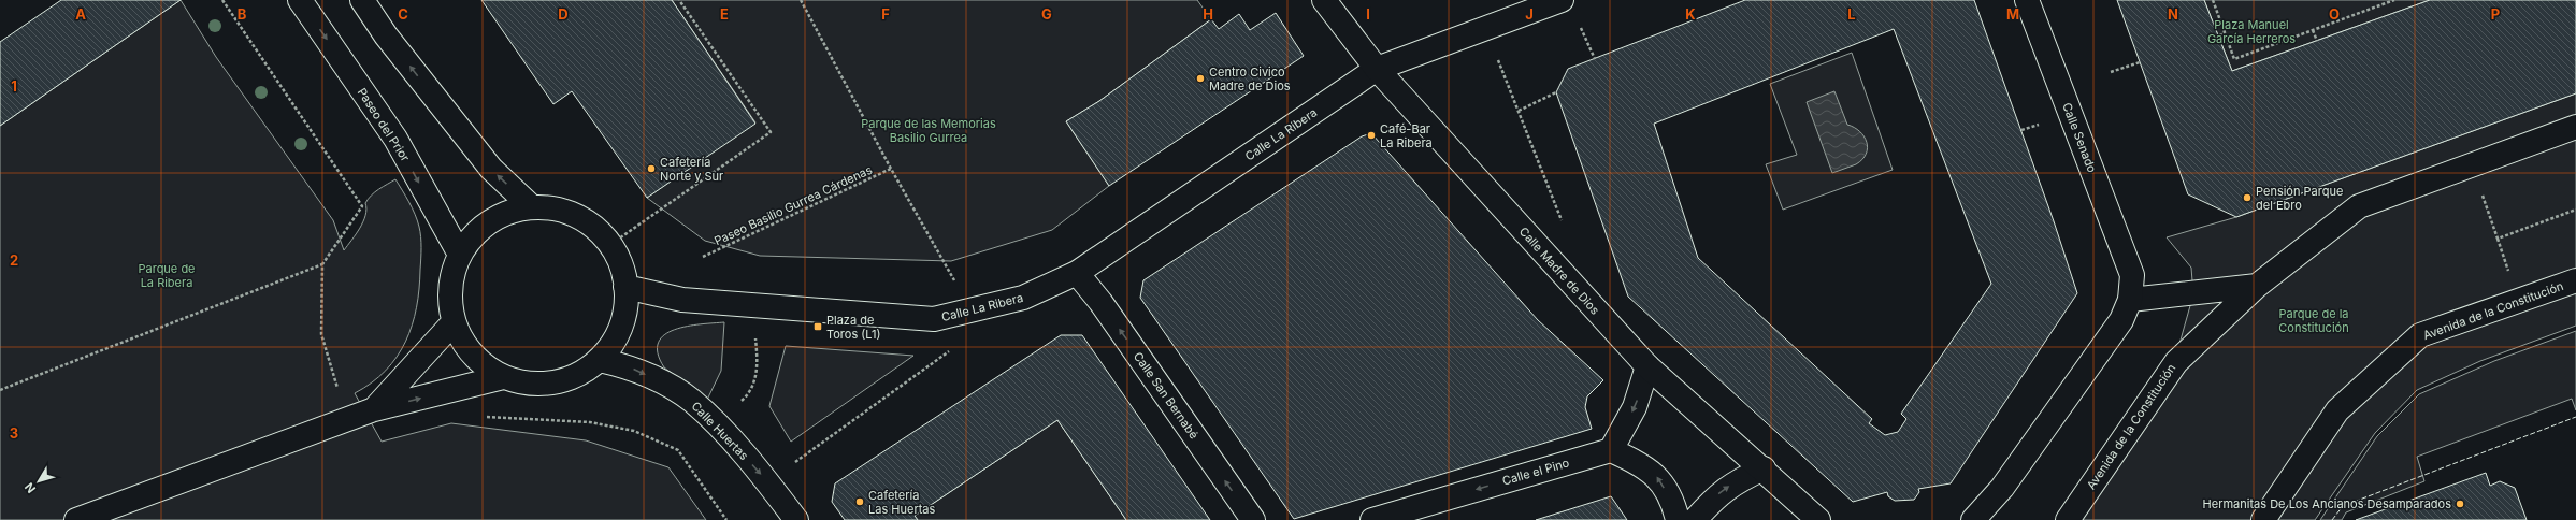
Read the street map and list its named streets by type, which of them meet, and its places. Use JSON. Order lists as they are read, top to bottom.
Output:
{
  "streets": {
    "street": [
      "Paseo del Prior",
      "Calle La Ribera",
      "Calle Senado",
      "Calle Madre de Dios",
      "Avenida de la Constitución",
      "Calle San Bernabé",
      "Calle Huertas",
      "Calle el Pino"
    ],
    "path": ["Paseo Basilio Gurrea Cárdenas"]
  },
  "crossings": [
    ["Calle La Ribera", "Paseo Basilio Gurrea Cárdenas"],
    ["Calle La Ribera", "Calle Madre de Dios"],
    ["Calle La Ribera", "Calle San Bernabé"]
  ],
  "one_way": ["Calle San Bernabé", "Calle Huertas", "Calle el Pino"],
  "parks": [
    "Plaza Manuel García Herreros",
    "Parque de las Memorias Basilio Gurrea",
    "Parque de La Ribera",
    "Parque de la Constitución"
  ],
  "places": {
    "other": [
      "Centro Civico Madre de Dios",
      "Café-Bar La Ribera",
      "Cafetería Norte y Sur",
      "Pensión Parque del Ebro",
      "Cafetería Las Huertas",
      "Hermanitas De Los Ancianos Desamparados"
    ],
    "transit": ["Plaza de Toros (L1)"]
  },
  "north": "bottom left",
  "grid": {
    "columns": [
      "A",
      "B",
      "C",
      "D",
      "E",
      "F",
      "G",
      "H",
      "I",
      "J",
      "K",
      "L",
      "M",
      "N",
      "O",
      "P"
    ],
    "rows": ["1", "2", "3"]
  }
}
